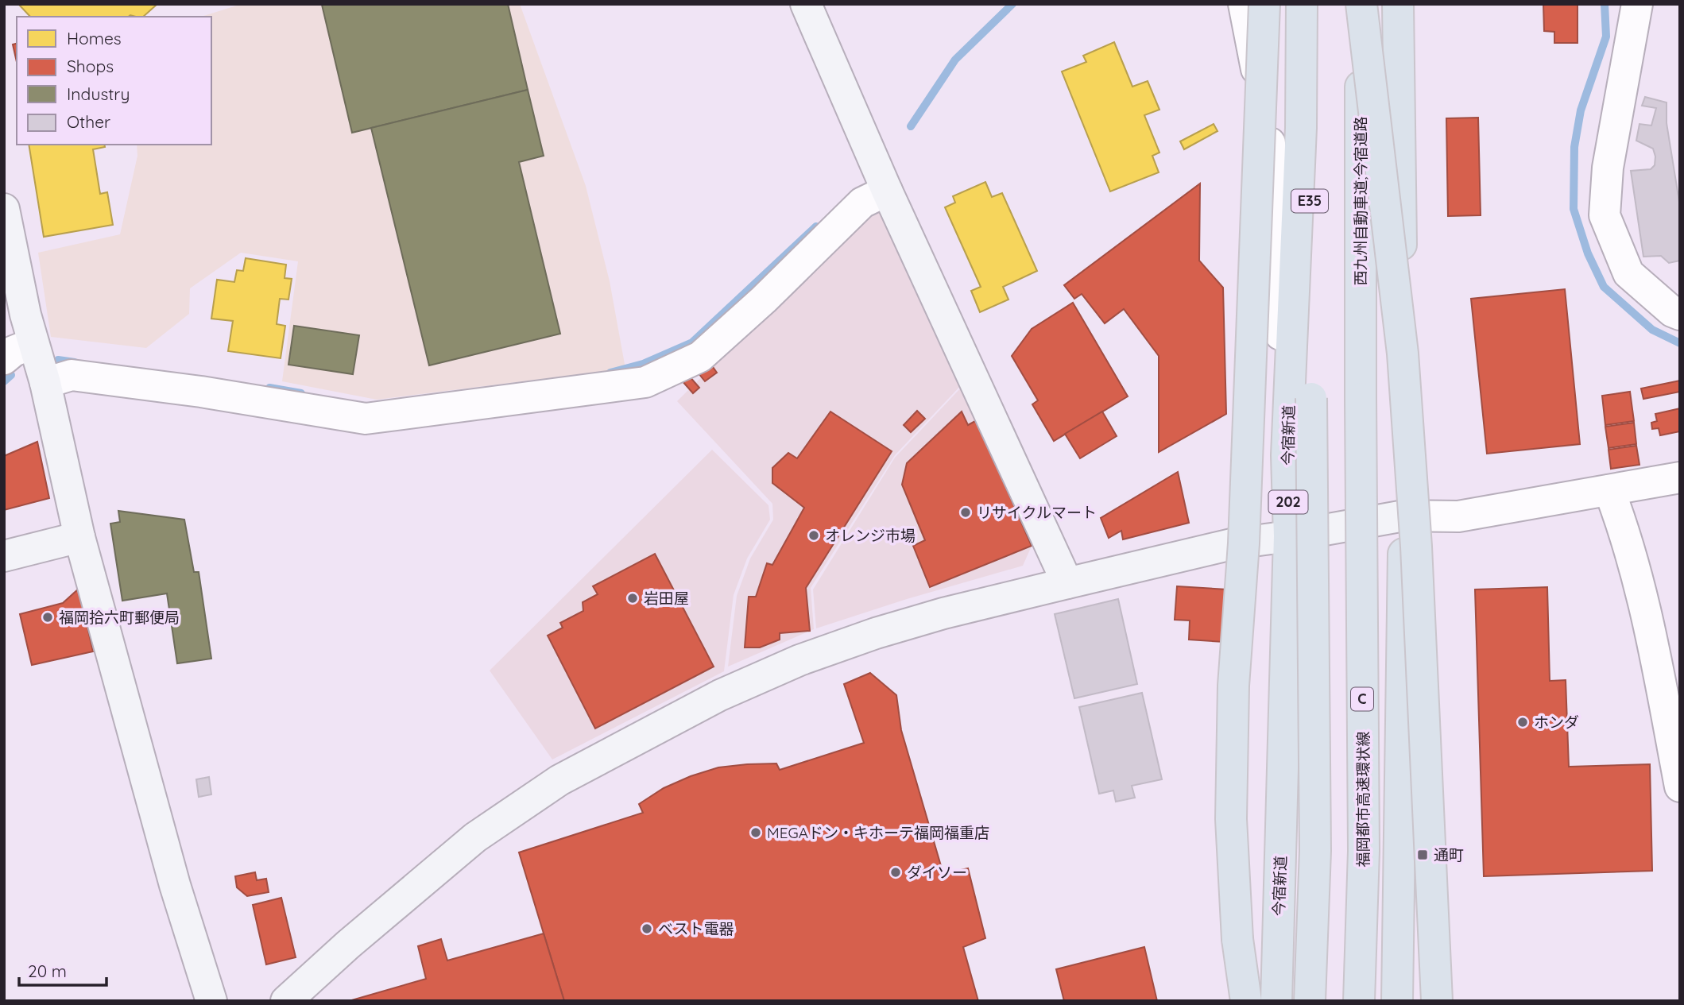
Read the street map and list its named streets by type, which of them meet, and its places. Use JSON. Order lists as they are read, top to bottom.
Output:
{
  "streets": {
    "highway": [
      "E35",
      "西九州自動車道;今宿道路",
      "今宿新道",
      "202",
      "C",
      "福岡都市高速環状線"
    ]
  },
  "crossings": [
    ["西九州自動車道;今宿道路", "福岡都市高速環状線"]
  ],
  "places": {
    "other": [
      "リサイクルマート",
      "オレンジ市場",
      "岩田屋",
      "福岡拾六町郵便局",
      "ホンダ",
      "MEGAドン・キホーテ福岡福重店",
      "ダイソー",
      "ベスト電器"
    ],
    "transit": ["通町"]
  },
  "legend": [
    "Homes",
    "Shops",
    "Industry",
    "Other"
  ],
  "scale_bar": "20 m"
}
